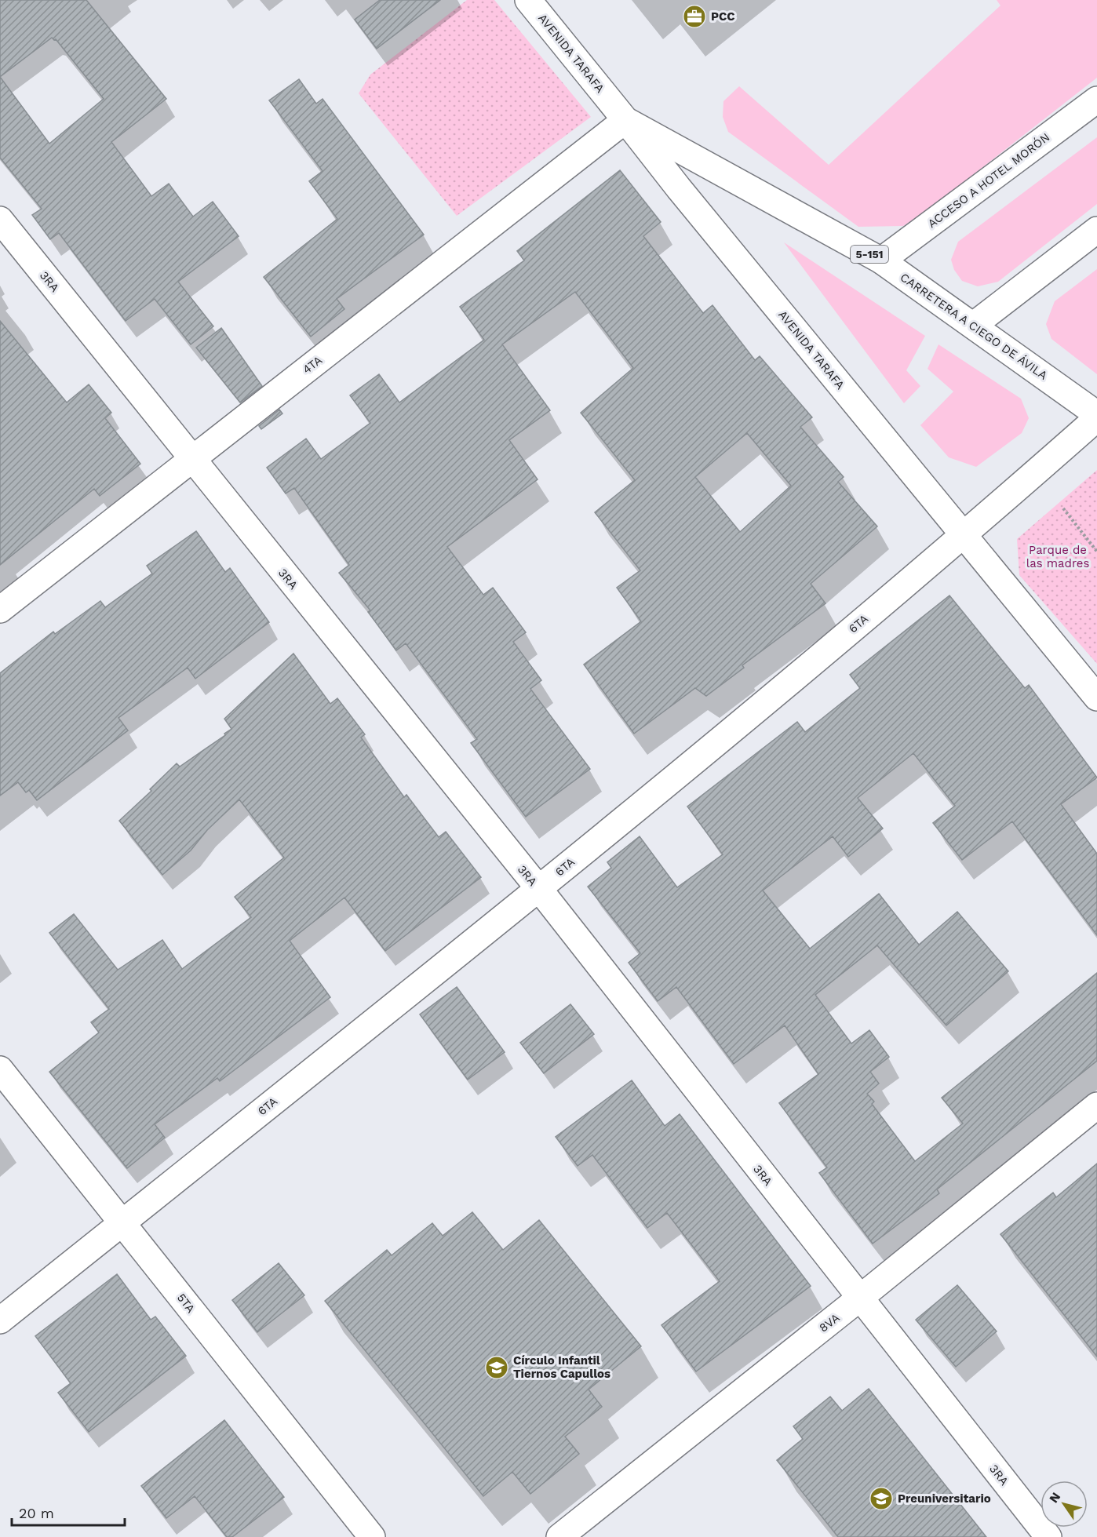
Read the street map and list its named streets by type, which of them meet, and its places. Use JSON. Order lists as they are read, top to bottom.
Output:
{
  "streets": {
    "street": [
      "AVENIDA TARAFA",
      "ACCESO A HOTEL MORÓN",
      "5-151",
      "3RA",
      "CARRETERA A CIEGO DE ÁVILA",
      "4TA",
      "6TA",
      "5TA",
      "8VA"
    ]
  },
  "crossings": [
    ["AVENIDA TARAFA", "CARRETERA A CIEGO DE ÁVILA"],
    ["AVENIDA TARAFA", "4TA"],
    ["AVENIDA TARAFA", "6TA"],
    ["ACCESO A HOTEL MORÓN", "CARRETERA A CIEGO DE ÁVILA"],
    ["3RA", "4TA"],
    ["3RA", "6TA"],
    ["3RA", "8VA"],
    ["CARRETERA A CIEGO DE ÁVILA", "4TA"],
    ["6TA", "5TA"]
  ],
  "parks": ["Parque de las madres"],
  "places": {
    "office": ["PCC"],
    "school or university": ["Círculo Infantil Tiernos Capullos", "Preuniversitario"]
  },
  "scale_bar": "20 m",
  "north": "top left"
}
